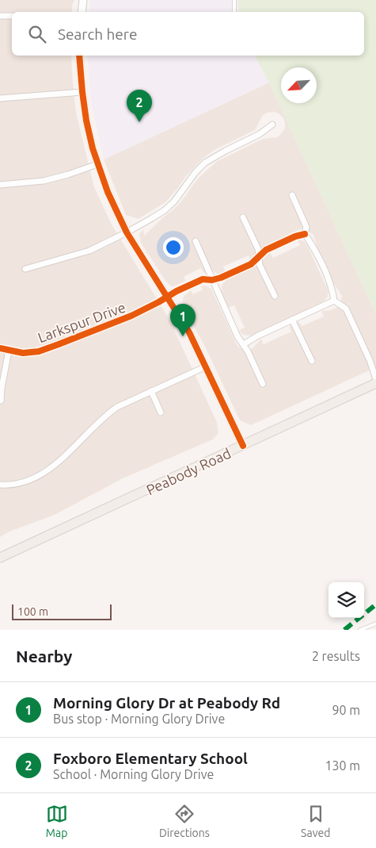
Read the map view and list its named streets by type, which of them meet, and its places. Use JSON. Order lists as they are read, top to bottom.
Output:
{
  "streets": {
    "main road": ["Peabody Road"],
    "street": ["Larkspur Drive"]
  },
  "scale_bar": "100 m",
  "north": "bottom left",
  "page": {
    "search": "Search here",
    "pins": ["2", "1"],
    "scale": "100 m",
    "heading": ["Nearby", "2 results"],
    "list": [
      {
        "mark": "1",
        "name": "Morning Glory Dr at Peabody Rd",
        "note": "Bus stop · Morning Glory Drive",
        "value": "90 m"
      },
      {
        "mark": "2",
        "name": "Foxboro Elementary School",
        "note": "School · Morning Glory Drive",
        "value": "130 m"
      }
    ],
    "nav": ["Map", "Directions", "Saved"]
  }
}
